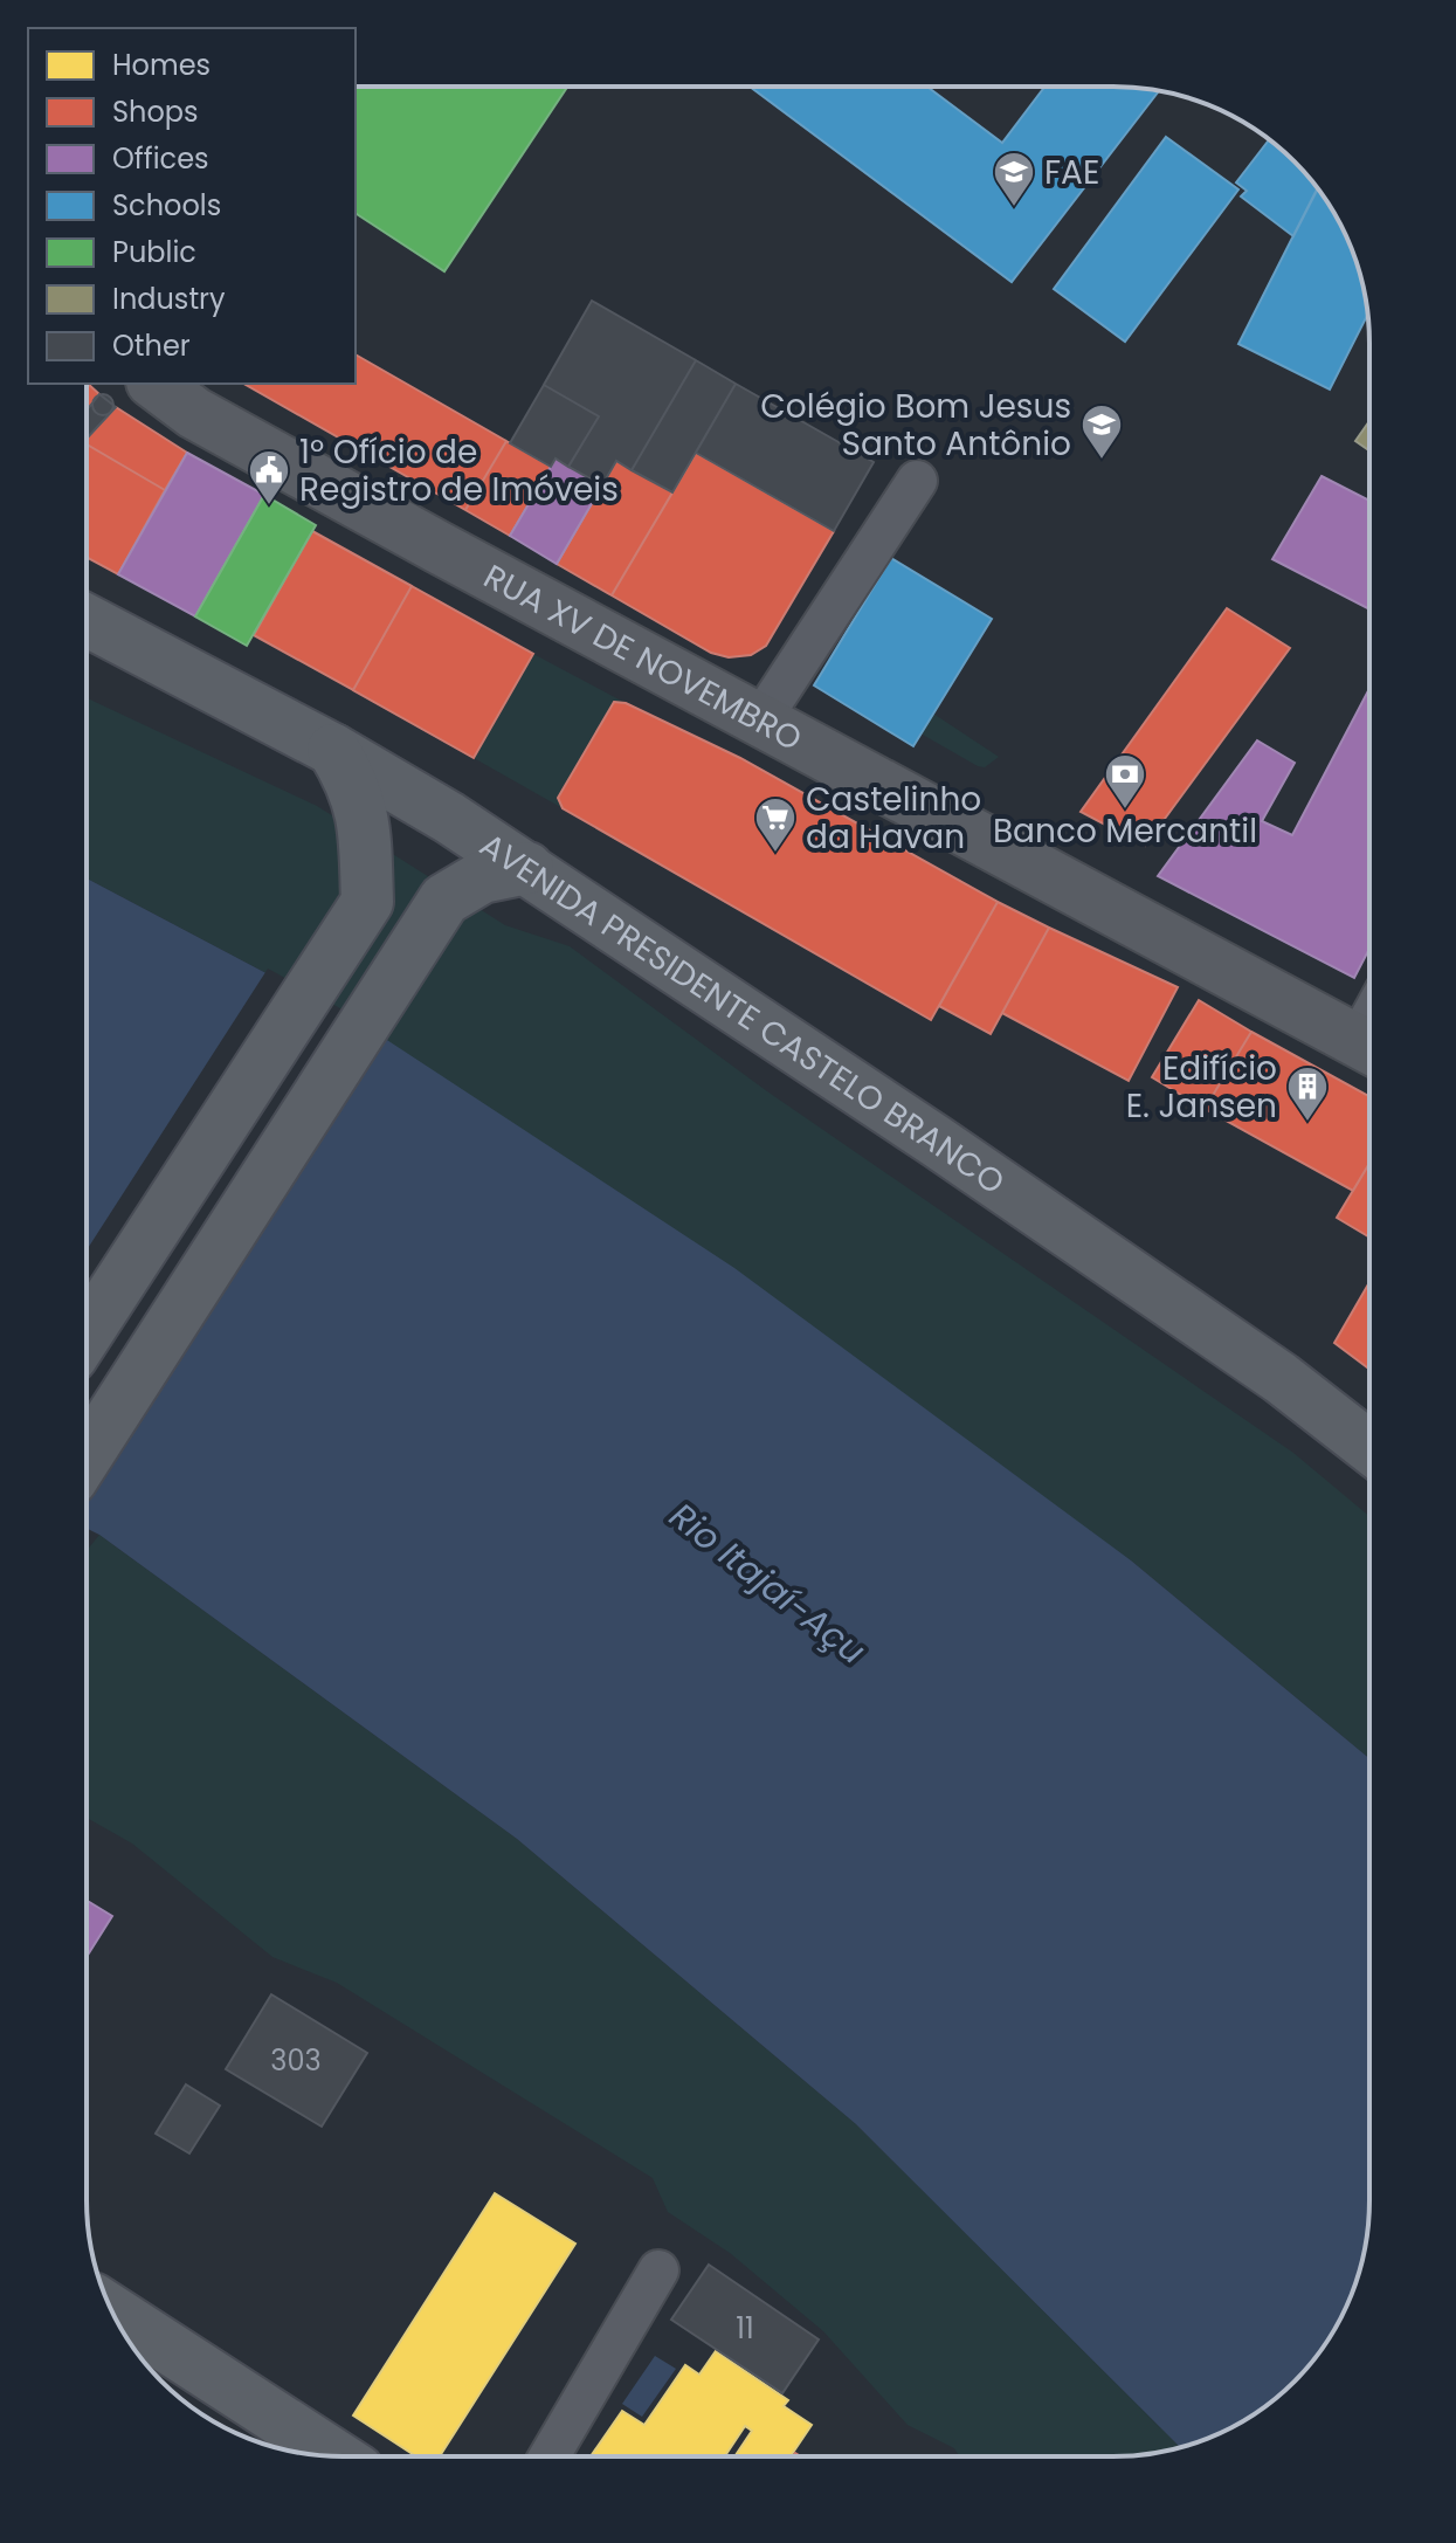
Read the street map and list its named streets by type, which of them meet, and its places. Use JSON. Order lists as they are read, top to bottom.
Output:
{
  "streets": {
    "main road": ["AVENIDA PRESIDENTE CASTELO BRANCO"],
    "street": ["RUA XV DE NOVEMBRO"]
  },
  "water": ["Rio Itajaí-Açu"],
  "places": {
    "school or university": ["FAE", "Colégio Bom Jesus Santo Antônio"],
    "public building": ["1º Ofício de Registro de Imóveis"],
    "bank": ["Banco Mercantil"],
    "supermarket": ["Castelinho da Havan"],
    "building": ["Edifício E. Jansen"]
  },
  "house_numbers": ["303", "11"],
  "legend": [
    "Homes",
    "Shops",
    "Offices",
    "Schools",
    "Public",
    "Industry",
    "Other"
  ]
}
